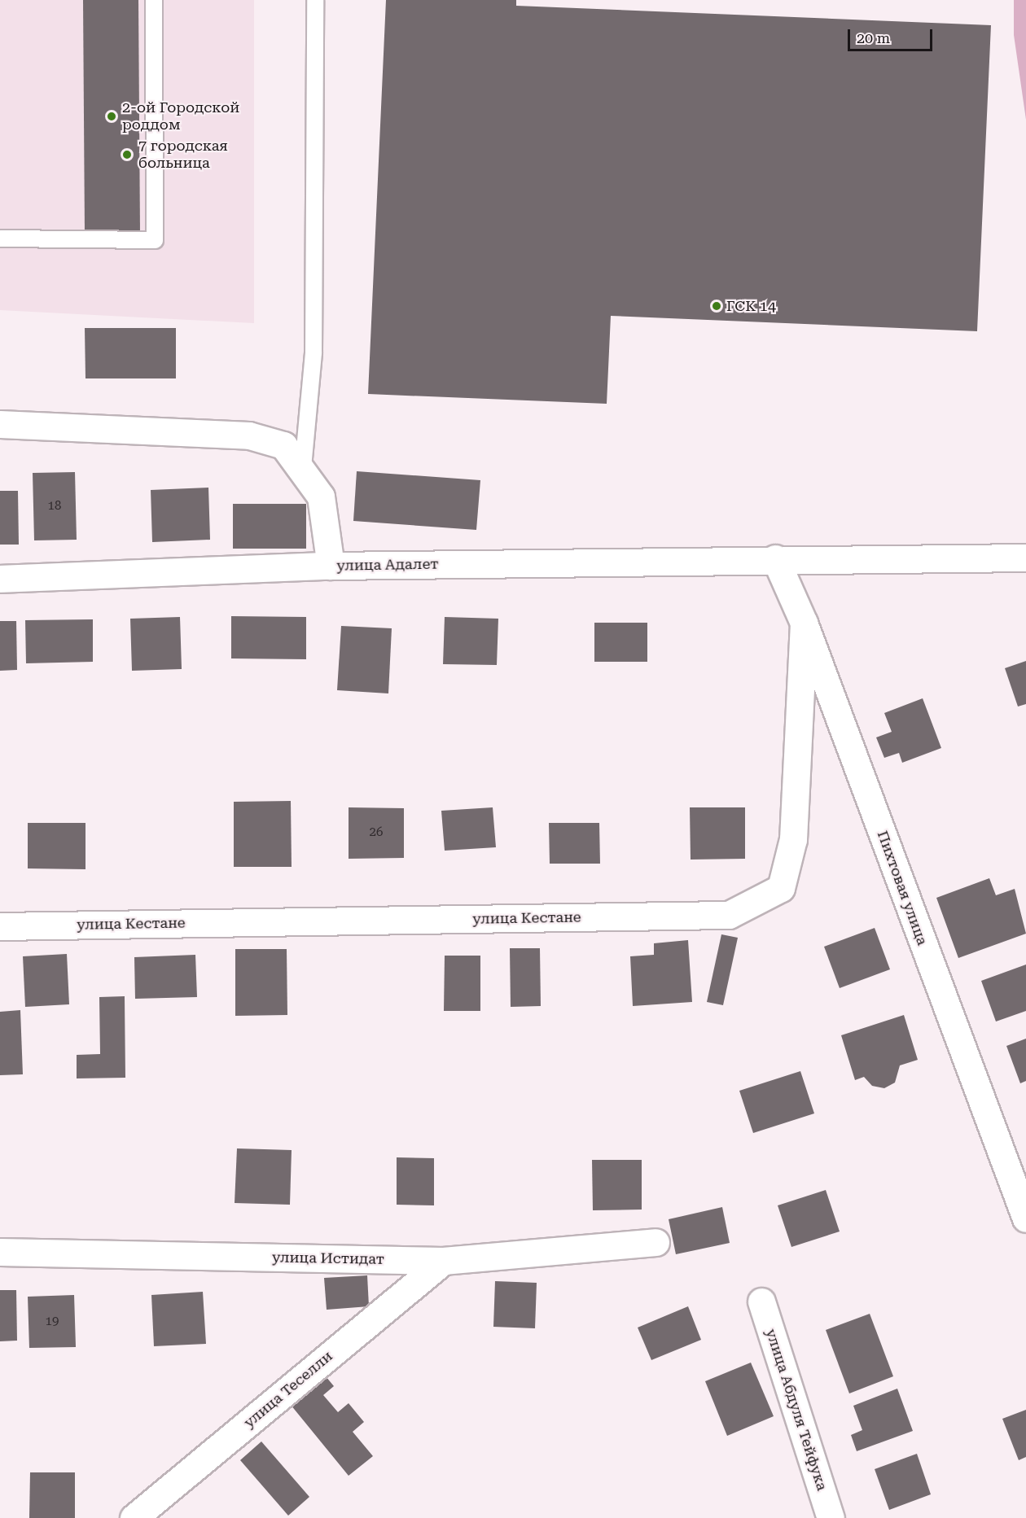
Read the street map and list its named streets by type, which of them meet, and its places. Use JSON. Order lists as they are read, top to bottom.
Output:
{
  "streets": {
    "street": [
      "улица Адалет",
      "Пихтовая улица",
      "улица Кестане",
      "улица Истидат",
      "улица Теселли",
      "улица Абдуля Тейфука"
    ]
  },
  "crossings": [
    ["улица Адалет", "Пихтовая улица"],
    ["Пихтовая улица", "улица Кестане"],
    ["улица Истидат", "улица Теселли"]
  ],
  "places": ["2-ой Городской роддом", "7 городская больница", "ГСК 14"],
  "house_numbers": ["18", "26", "19"],
  "scale_bar": "20 m"
}
